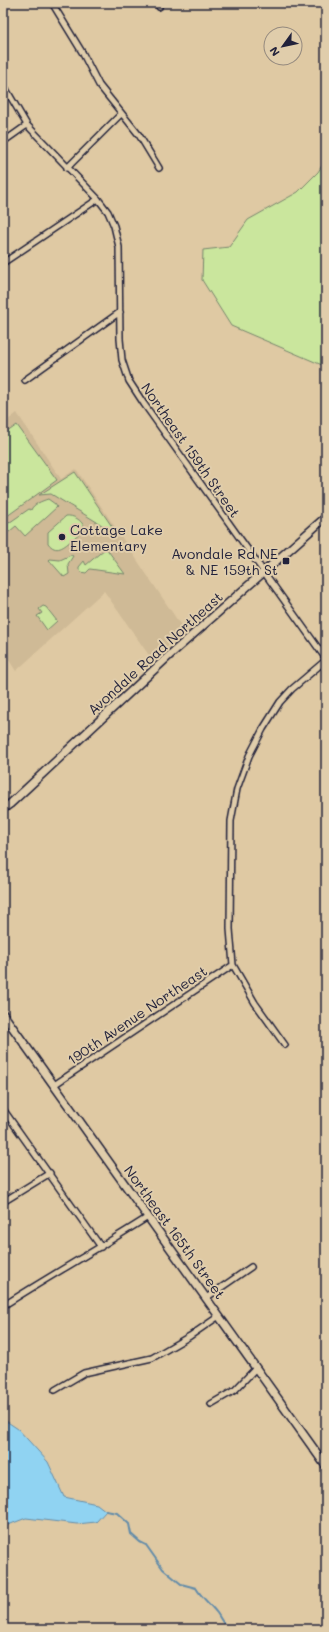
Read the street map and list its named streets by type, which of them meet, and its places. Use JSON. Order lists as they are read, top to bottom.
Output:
{
  "streets": {
    "street": [
      "Northeast 159th Street",
      "Avondale Road Northeast",
      "190th Avenue Northeast",
      "Northeast 165th Street"
    ]
  },
  "crossings": [
    ["Northeast 159th Street", "Avondale Road Northeast"],
    ["190th Avenue Northeast", "Northeast 165th Street"]
  ],
  "places": {
    "other": ["Cottage Lake Elementary"],
    "transit": ["Avondale Rd NE & NE 159th St"]
  },
  "north": "bottom left"
}
